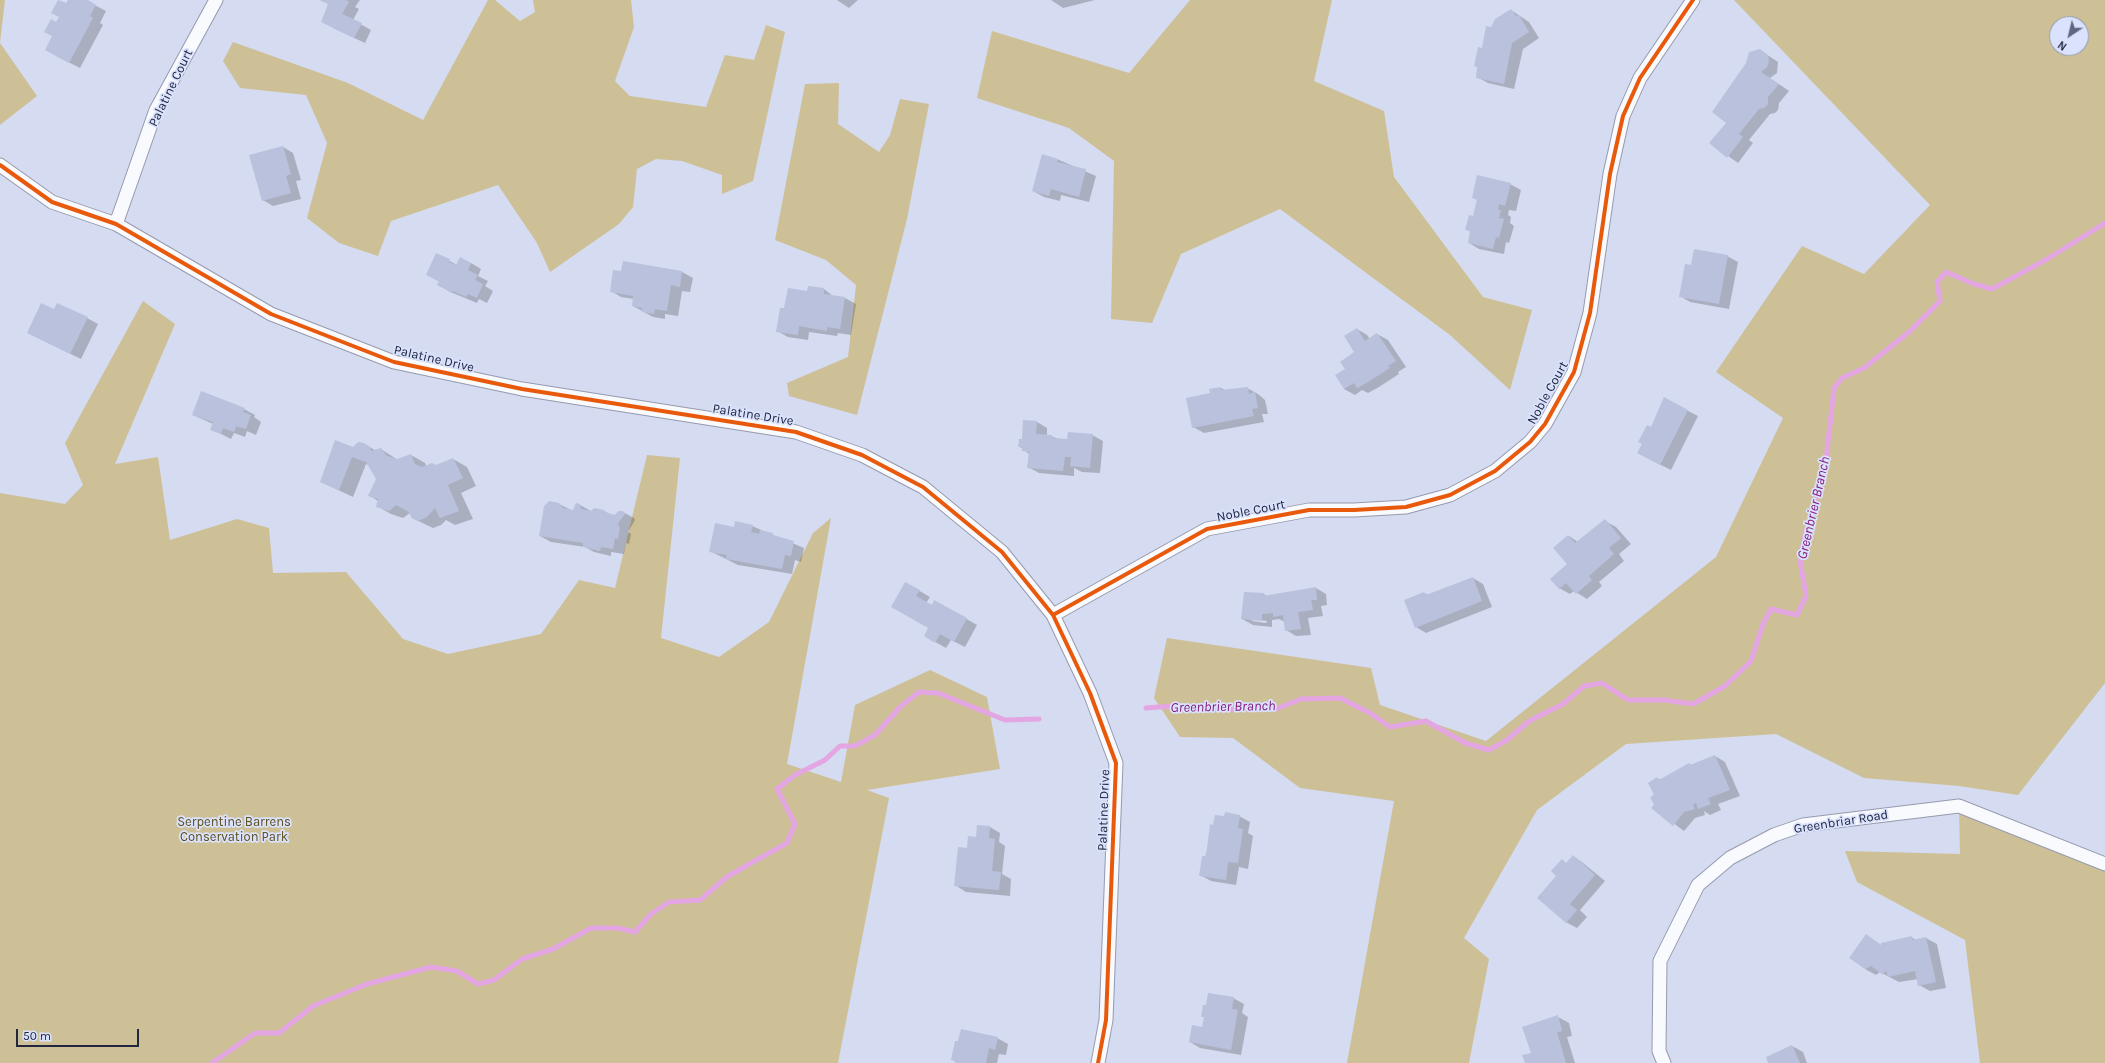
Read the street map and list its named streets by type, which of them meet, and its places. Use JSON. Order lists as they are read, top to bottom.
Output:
{
  "streets": {
    "street": [
      "Palatine Court",
      "Palatine Drive",
      "Noble Court",
      "Greenbriar Road"
    ]
  },
  "crossings": [
    ["Palatine Court", "Palatine Drive"],
    ["Palatine Drive", "Noble Court"]
  ],
  "water": ["Greenbrier Branch"],
  "parks": ["Serpentine Barrens Conservation Park"],
  "scale_bar": "50 m",
  "north": "bottom left"
}
